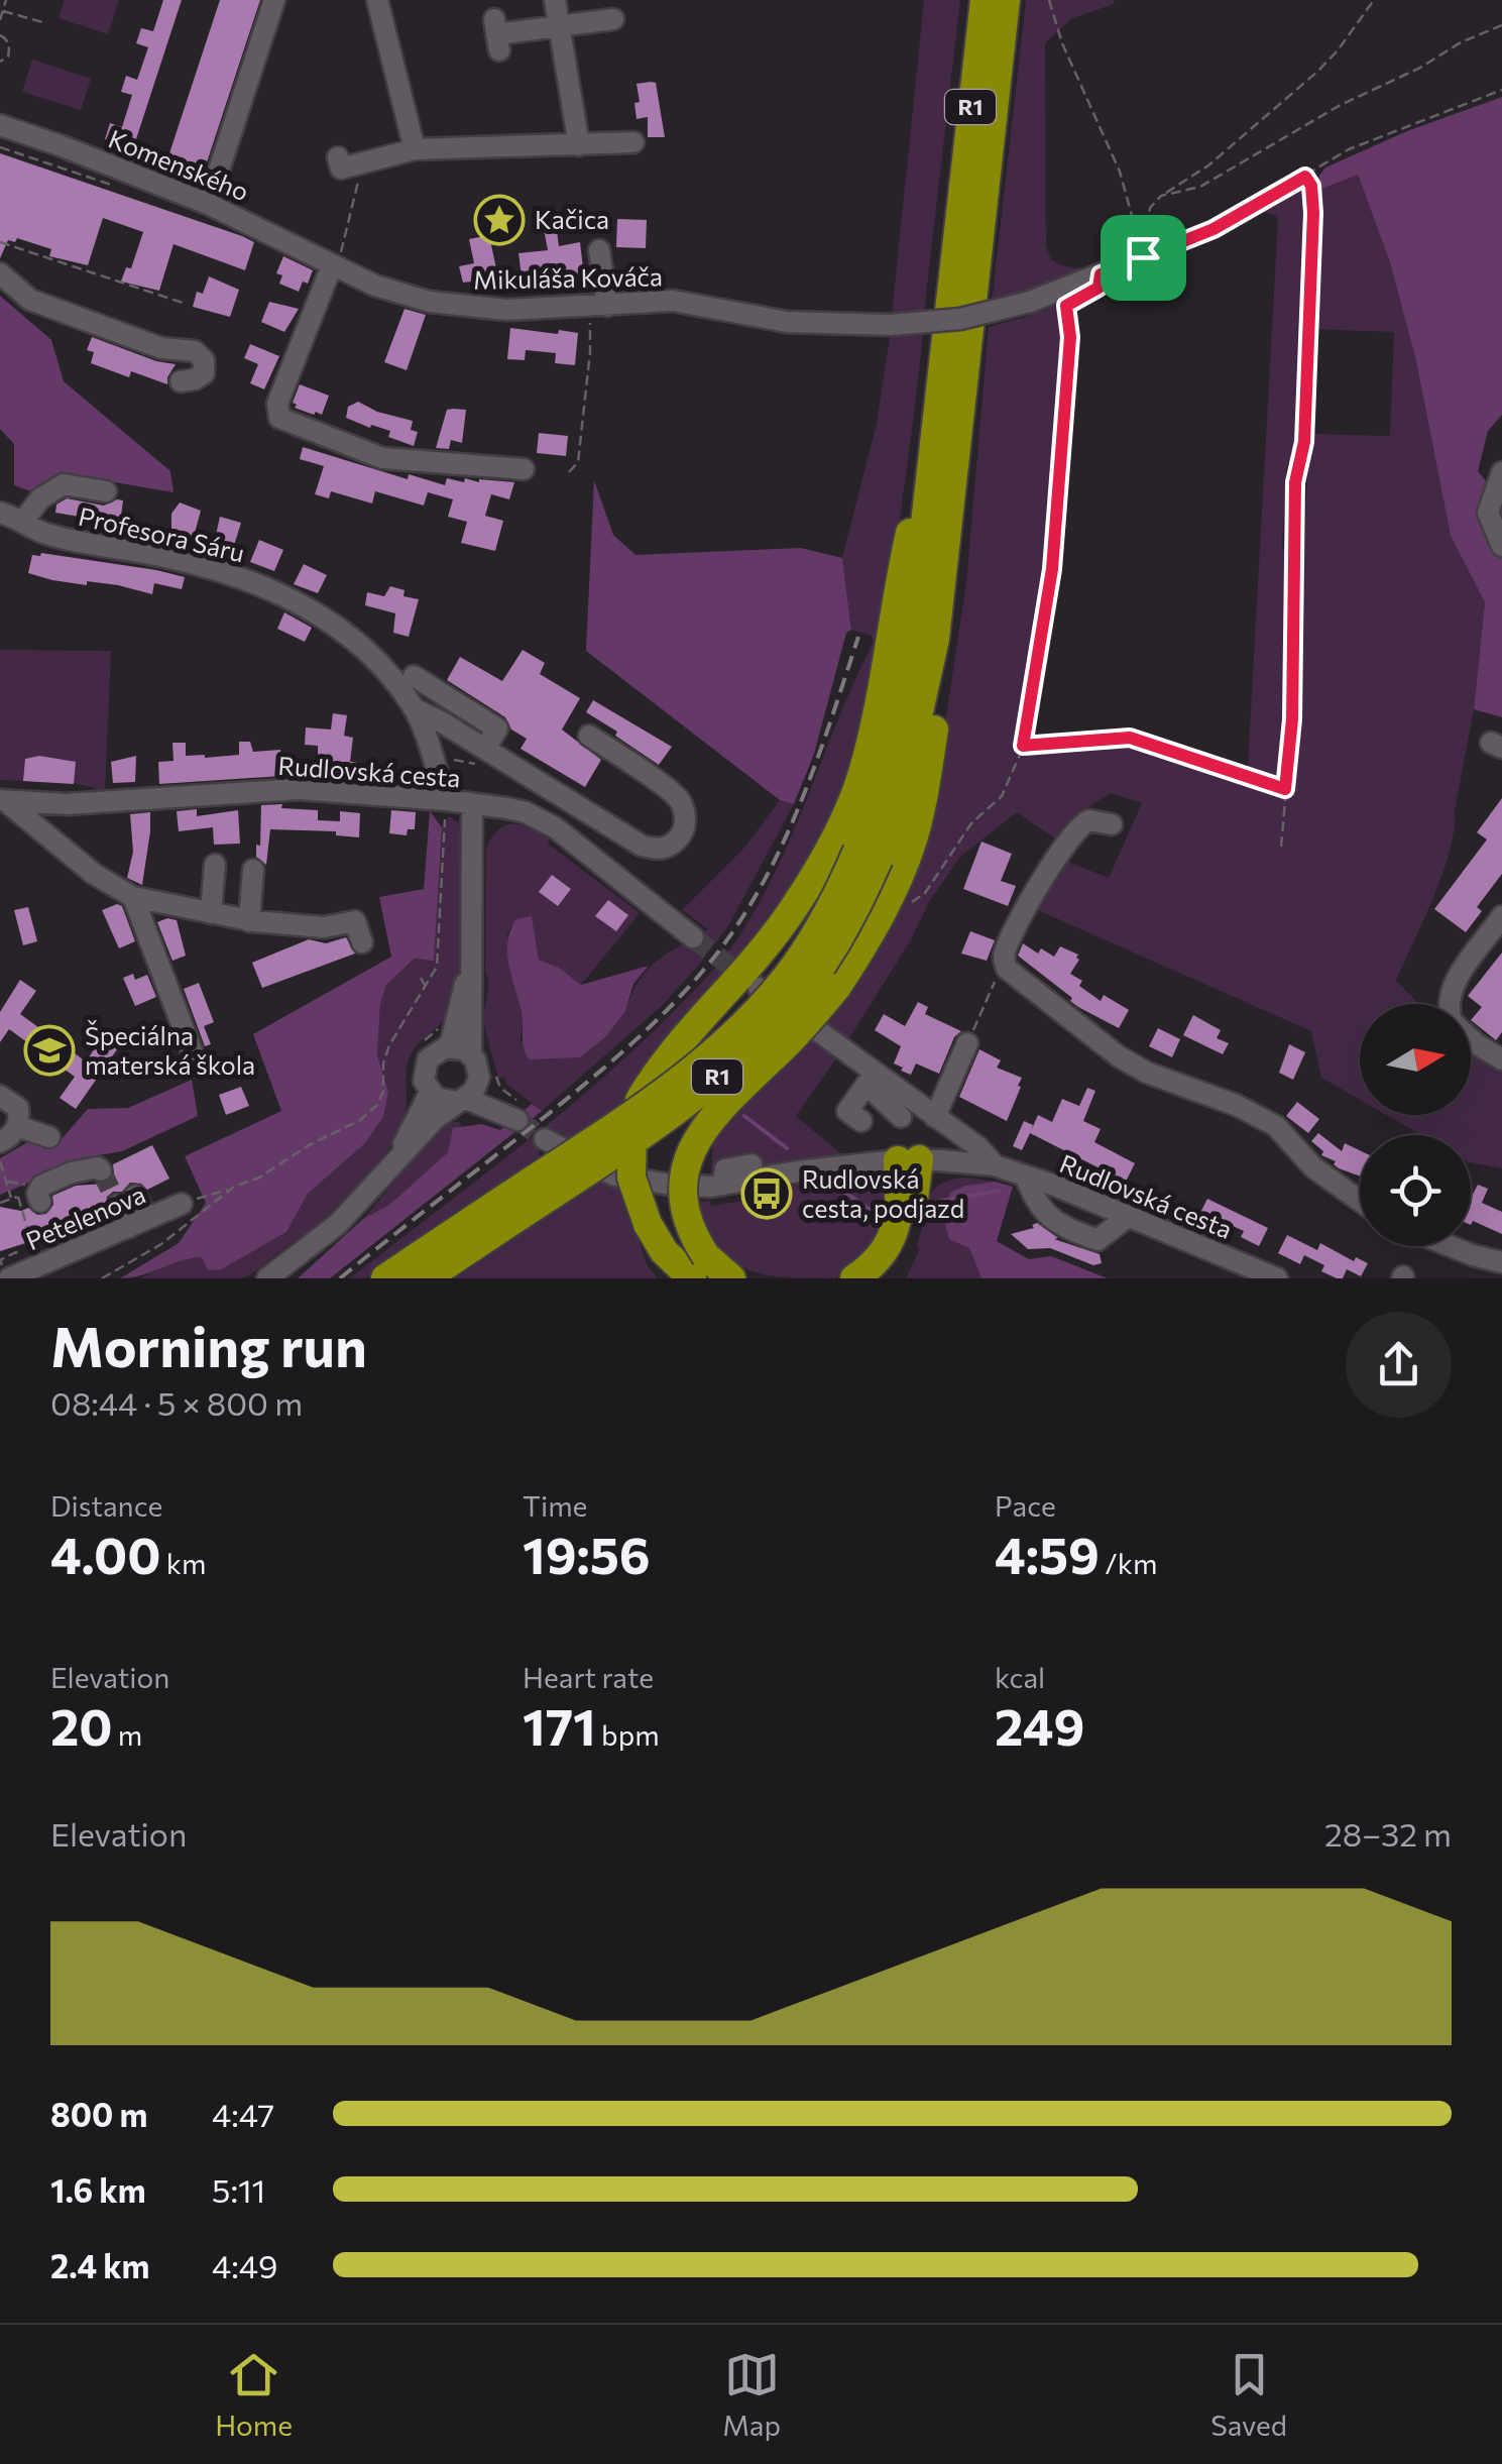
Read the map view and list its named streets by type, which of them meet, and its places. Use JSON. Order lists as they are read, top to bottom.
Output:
{
  "streets": {
    "highway": ["R1"],
    "street": [
      "Komenského",
      "Mikuláša Kováča",
      "Profesora Sáru",
      "Rudlovská cesta",
      "Petelenova"
    ]
  },
  "crossings": [
    ["Komenského", "Mikuláša Kováča"],
    ["Profesora Sáru", "Rudlovská cesta"]
  ],
  "places": {
    "place": ["Kačica"],
    "school or university": ["Špeciálna materská škola"],
    "bus stop": ["Rudlovská cesta, podjazd"]
  },
  "north": "right",
  "page": {
    "heading": ["Morning run", "08:44 · 5 × 800 m"],
    "stats": [
      ["Distance", "4.00 km"],
      ["Time", "19:56"],
      ["Pace", "4:59 /km"],
      ["Elevation", "20 m"],
      ["Heart rate", "171 bpm"],
      ["kcal", "249"]
    ],
    "chart": ["Elevation", "28–32 m"],
    "list": [
      {
        "name": "800 m",
        "note": "4:47"
      },
      {
        "name": "1.6 km",
        "note": "5:11"
      },
      {
        "name": "2.4 km",
        "note": "4:49"
      }
    ],
    "tabs": ["Home", "Map", "Saved"]
  }
}
